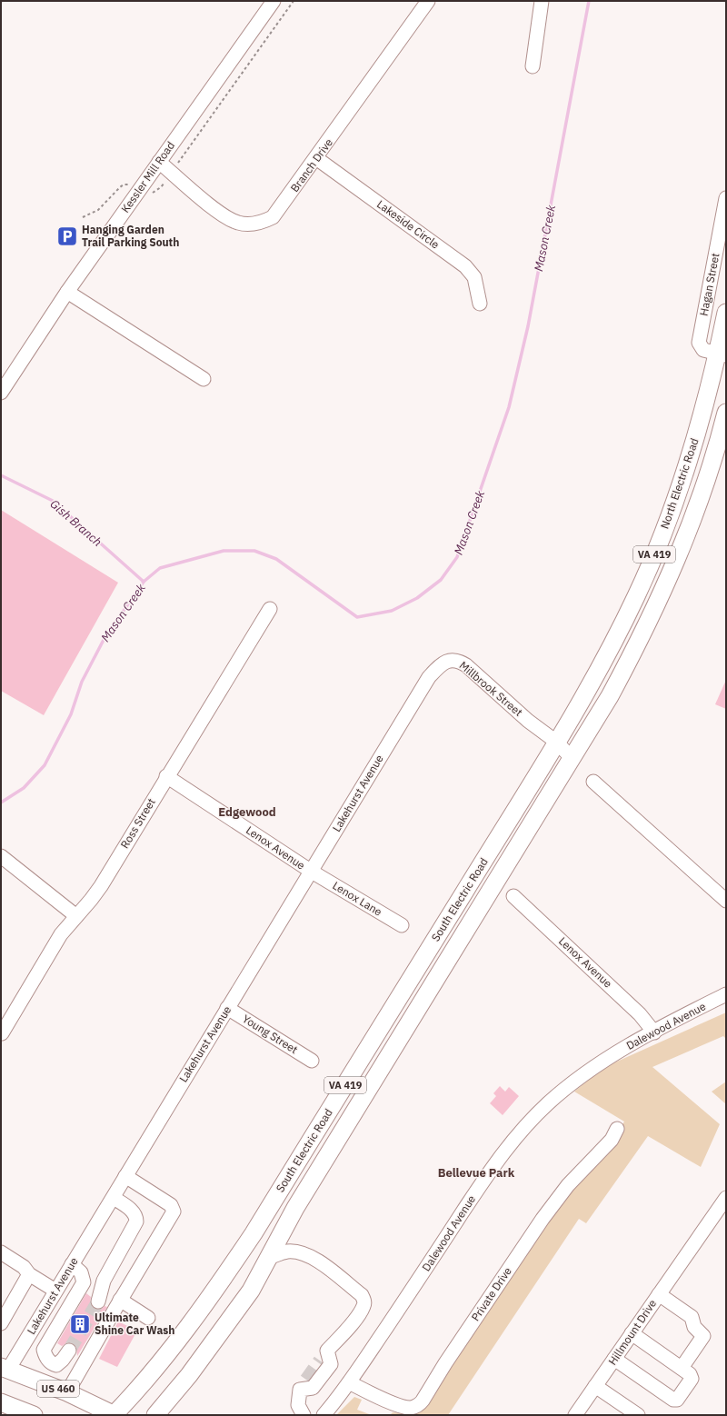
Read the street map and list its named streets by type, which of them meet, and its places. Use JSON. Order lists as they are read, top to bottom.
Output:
{
  "streets": {
    "main road": [
      "North Electric Road",
      "VA 419",
      "South Electric Road",
      "US 460"
    ],
    "street": [
      "Branch Drive",
      "Kessler Mill Road",
      "Lakeside Circle",
      "Hagan Street",
      "Millbrook Street",
      "Lakehurst Avenue",
      "Ross Street",
      "Lenox Avenue",
      "Lenox Lane",
      "Dalewood Avenue",
      "Young Street",
      "Private Drive",
      "Hillmount Drive"
    ]
  },
  "crossings": [
    ["Branch Drive", "Kessler Mill Road"],
    ["Branch Drive", "Lakeside Circle"],
    ["Hagan Street", "North Electric Road"],
    ["North Electric Road", "Millbrook Street"],
    ["North Electric Road", "South Electric Road"],
    ["Millbrook Street", "Lakehurst Avenue"],
    ["Millbrook Street", "South Electric Road"],
    ["Lakehurst Avenue", "Lenox Avenue"],
    ["Lakehurst Avenue", "Lenox Lane"],
    ["Lakehurst Avenue", "Young Street"],
    ["Lakehurst Avenue", "US 460"],
    ["Ross Street", "Lenox Avenue"],
    ["Lenox Avenue", "Lenox Lane"],
    ["Lenox Avenue", "Dalewood Avenue"],
    ["South Electric Road", "US 460"],
    ["Dalewood Avenue", "Private Drive"]
  ],
  "districts": ["Edgewood", "Bellevue Park"],
  "water": ["Mason Creek", "Gish Branch"],
  "places": {
    "parking": ["Hanging Garden Trail Parking South"],
    "building": ["Ultimate Shine Car Wash"]
  }
}
